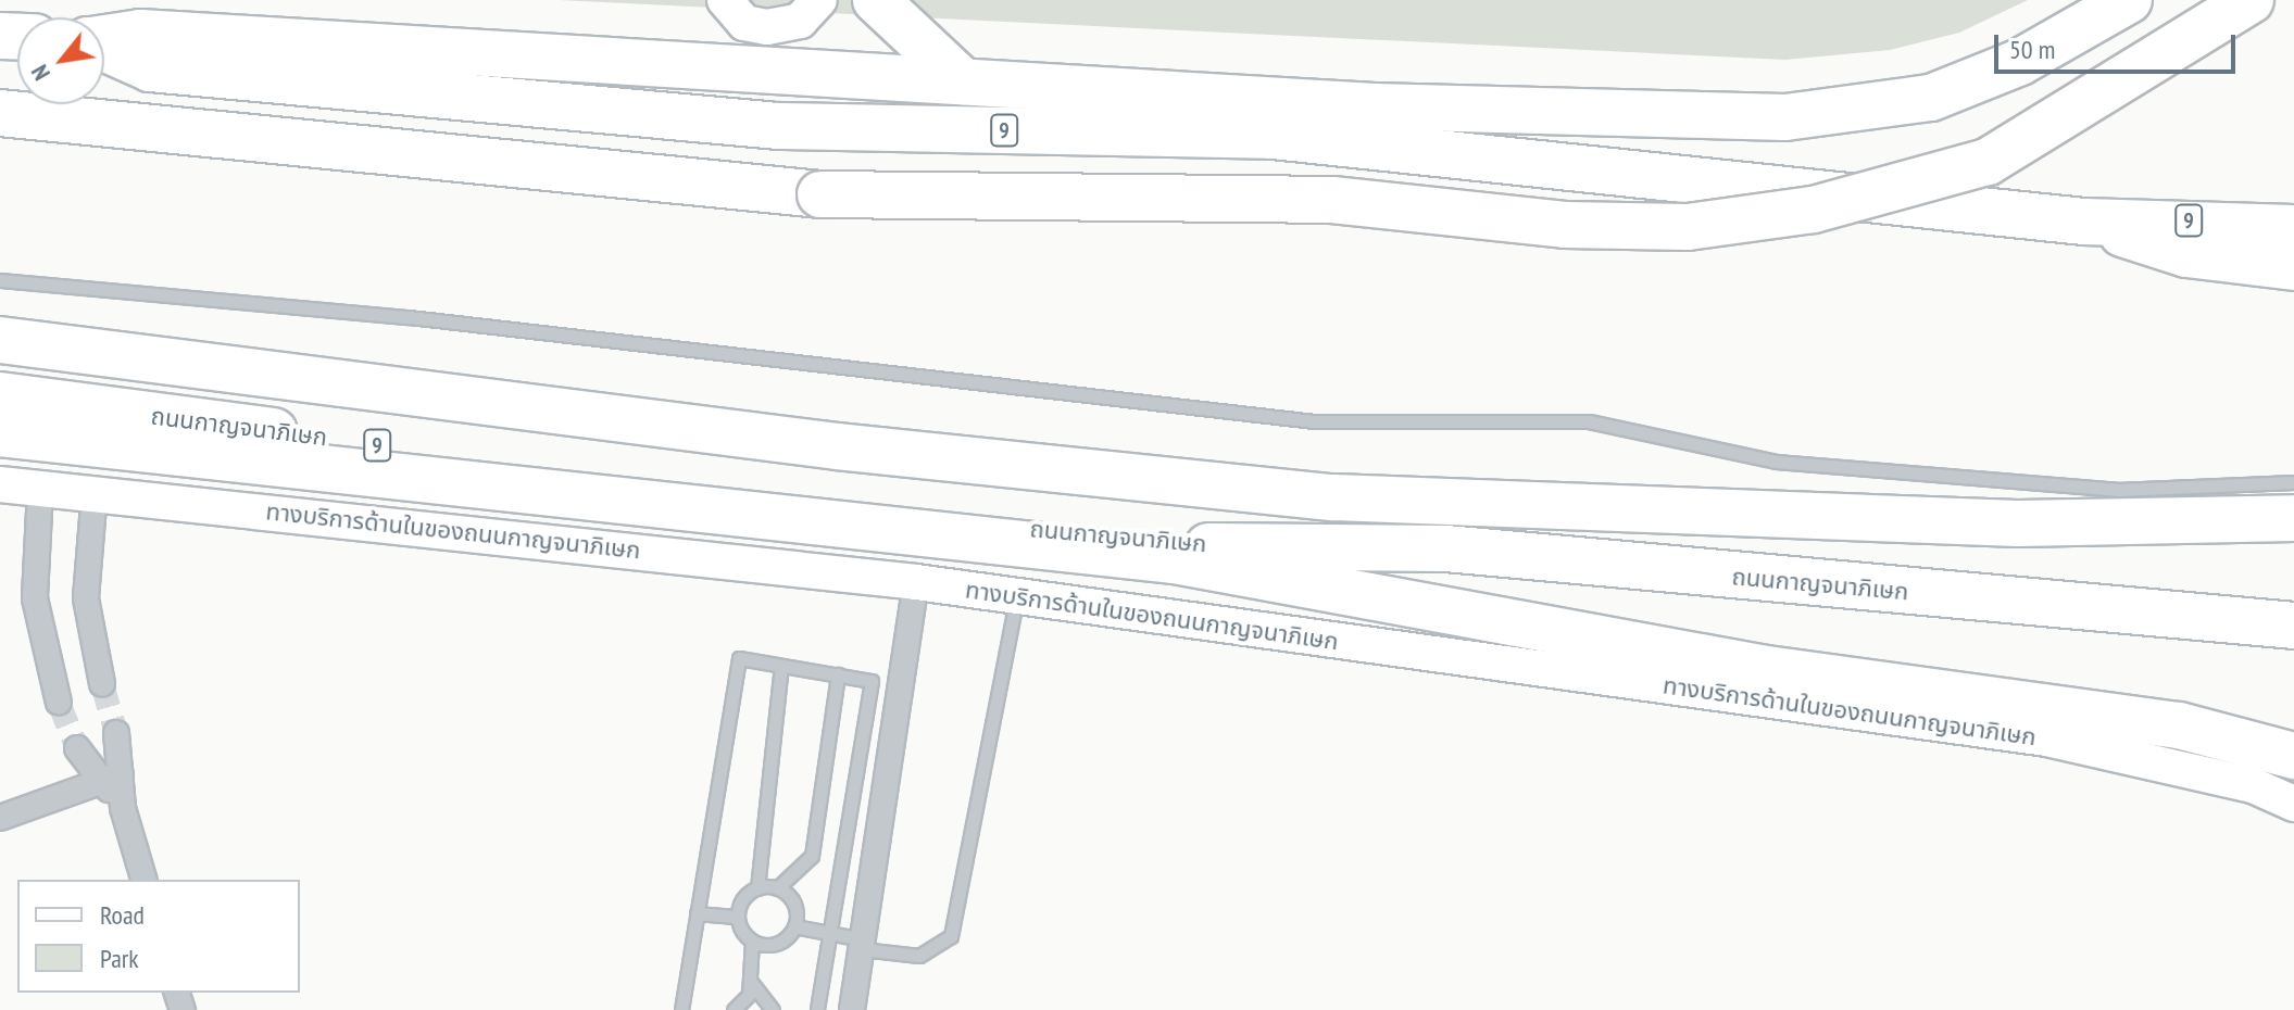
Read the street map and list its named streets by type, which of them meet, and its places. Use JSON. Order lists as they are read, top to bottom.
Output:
{
  "streets": {
    "highway": ["9", "ถนนกาญจนาภิเษก"],
    "main road": ["ทางบริการด้านในของถนนกาญจนาภิเษก"]
  },
  "legend": ["Road", "Park"],
  "scale_bar": "50 m",
  "north": "bottom left"
}
